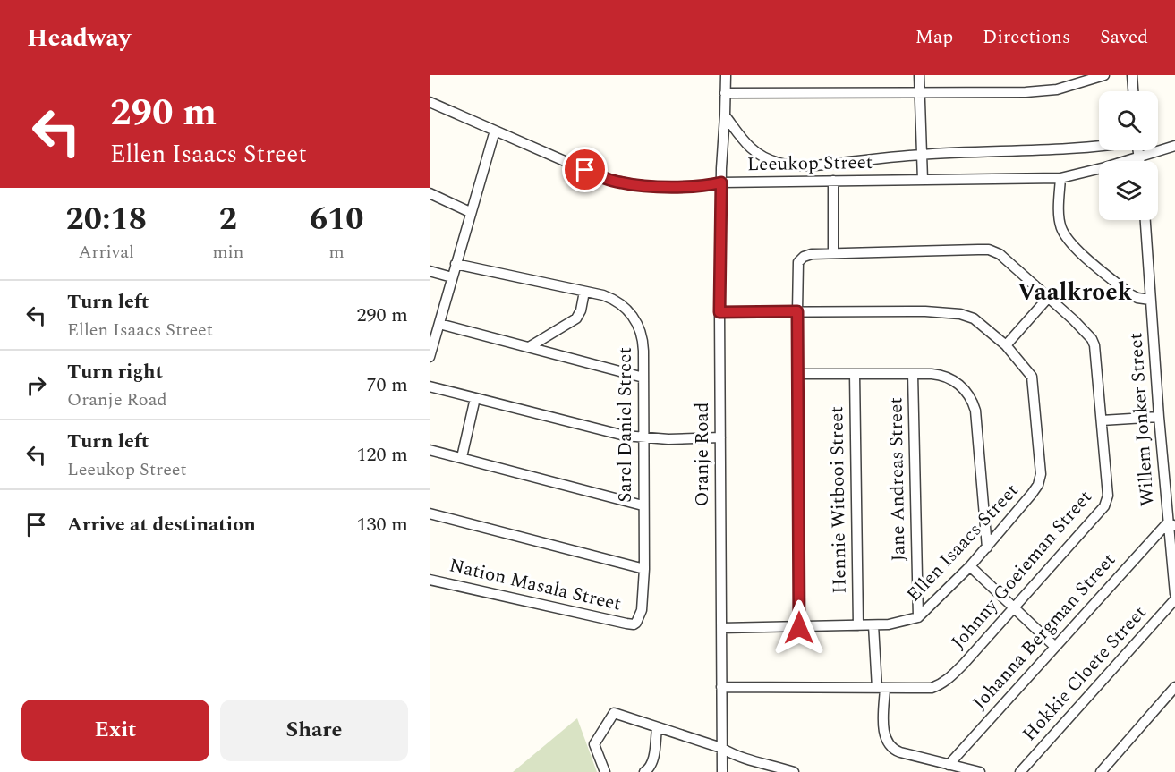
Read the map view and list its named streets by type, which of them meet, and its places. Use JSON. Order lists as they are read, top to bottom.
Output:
{
  "streets": {
    "street": [
      "Leeukop Street",
      "Willem Jonker Street",
      "Sarel Daniel Street",
      "Oranje Road",
      "Jane Andreas Street",
      "Hennie Witbooi Street",
      "Ellen Isaacs Street",
      "Johnny Goeieman Street",
      "Nation Masala Street",
      "Johanna Bergman Street",
      "Hokkie Cloete Street"
    ]
  },
  "crossings": [
    ["Leeukop Street", "Oranje Road"],
    ["Willem Jonker Street", "Johanna Bergman Street"],
    ["Sarel Daniel Street", "Nation Masala Street"],
    ["Oranje Road", "Ellen Isaacs Street"],
    ["Oranje Road", "Johnny Goeieman Street"],
    ["Jane Andreas Street", "Ellen Isaacs Street"],
    ["Hennie Witbooi Street", "Ellen Isaacs Street"],
    ["Ellen Isaacs Street", "Johnny Goeieman Street"]
  ],
  "districts": ["Vaalkroek"],
  "page": {
    "header": "Headway",
    "nav": ["Map", "Directions", "Saved"],
    "turn": ["290 m", "Ellen Isaacs Street"],
    "eta": [
      "20:18",
      "Arrival",
      "2",
      "min",
      "610",
      "m"
    ],
    "list": [
      {
        "name": "Turn left",
        "note": "Ellen Isaacs Street",
        "value": "290 m"
      },
      {
        "name": "Turn right",
        "note": "Oranje Road",
        "value": "70 m"
      },
      {
        "name": "Turn left",
        "note": "Leeukop Street",
        "value": "120 m"
      },
      {
        "name": "Arrive at destination",
        "value": "130 m"
      }
    ],
    "buttons": ["Exit", "Share"]
  }
}
